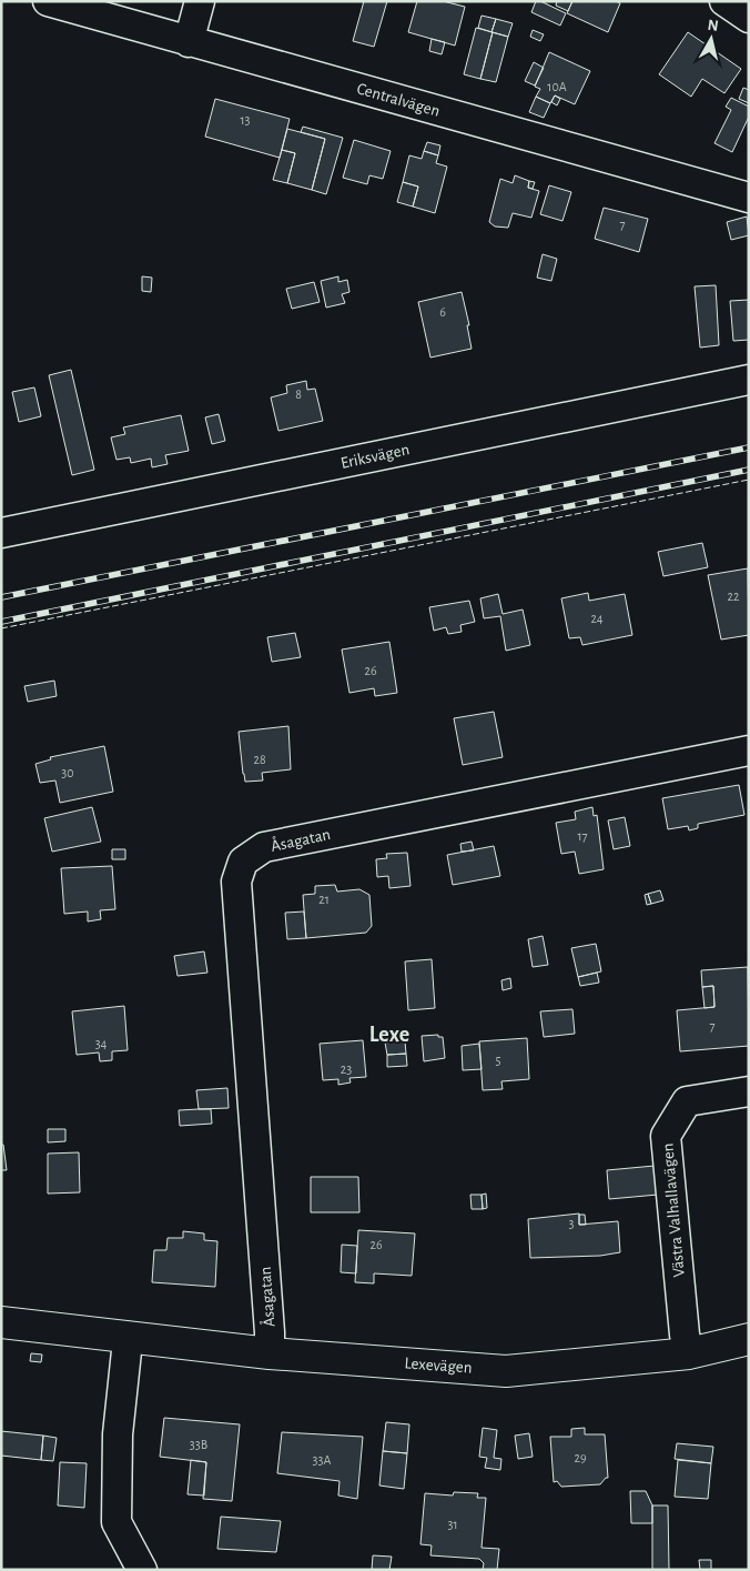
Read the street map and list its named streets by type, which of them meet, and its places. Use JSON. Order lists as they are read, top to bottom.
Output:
{
  "streets": {
    "street": [
      "Centralvägen",
      "Eriksvägen",
      "Åsagatan",
      "Västra Valhallavägen",
      "Lexevägen"
    ]
  },
  "crossings": [
    ["Åsagatan", "Lexevägen"],
    ["Västra Valhallavägen", "Lexevägen"]
  ],
  "districts": ["Lexe"],
  "house_numbers": [
    "10A",
    "13",
    "7",
    "6",
    "8",
    "22",
    "24",
    "26",
    "28",
    "30",
    "17",
    "21",
    "7",
    "34",
    "5",
    "23",
    "3",
    "26",
    "33B",
    "29",
    "33A",
    "31"
  ],
  "north": "top"
}
